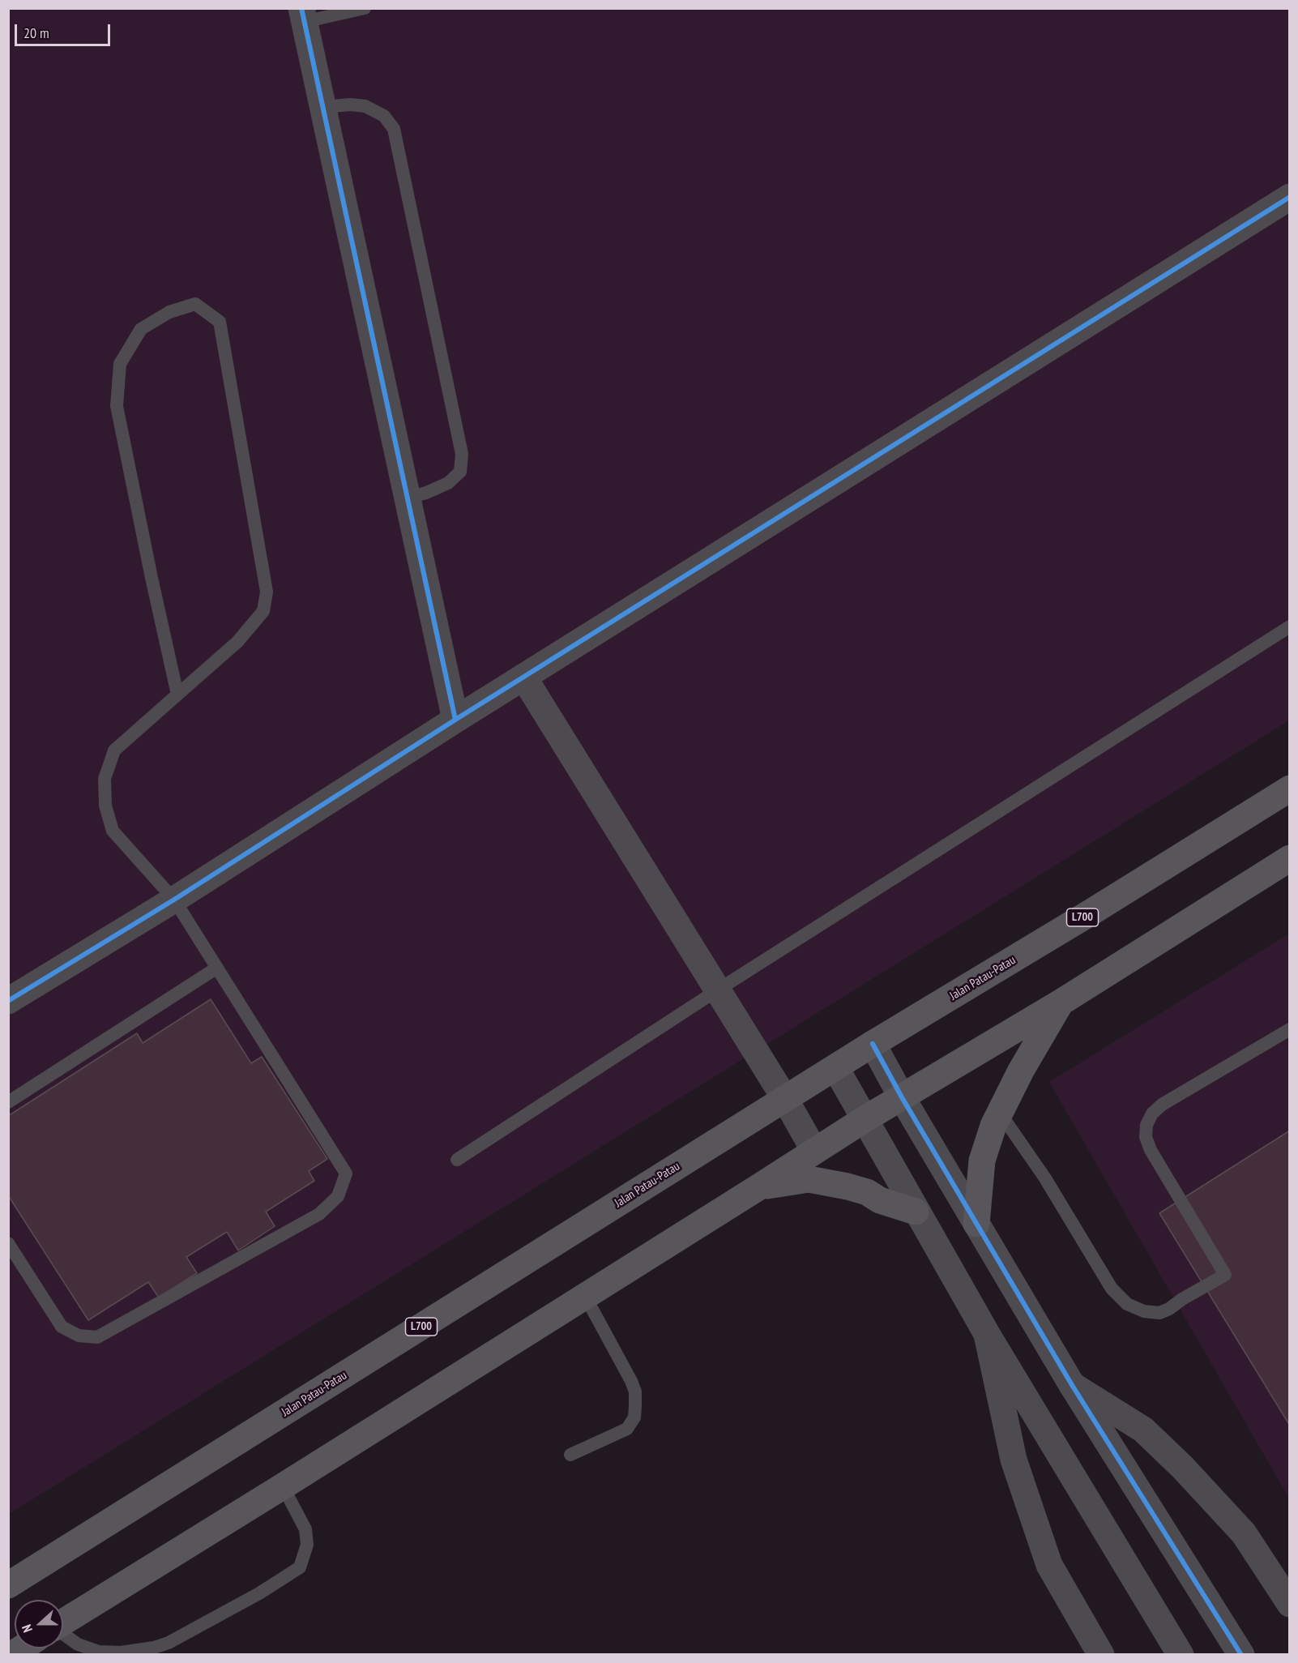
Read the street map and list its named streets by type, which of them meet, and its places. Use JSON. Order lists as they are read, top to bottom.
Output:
{
  "streets": {
    "main road": ["L700", "Jalan Patau-Patau"]
  },
  "scale_bar": "20 m",
  "north": "left"
}
